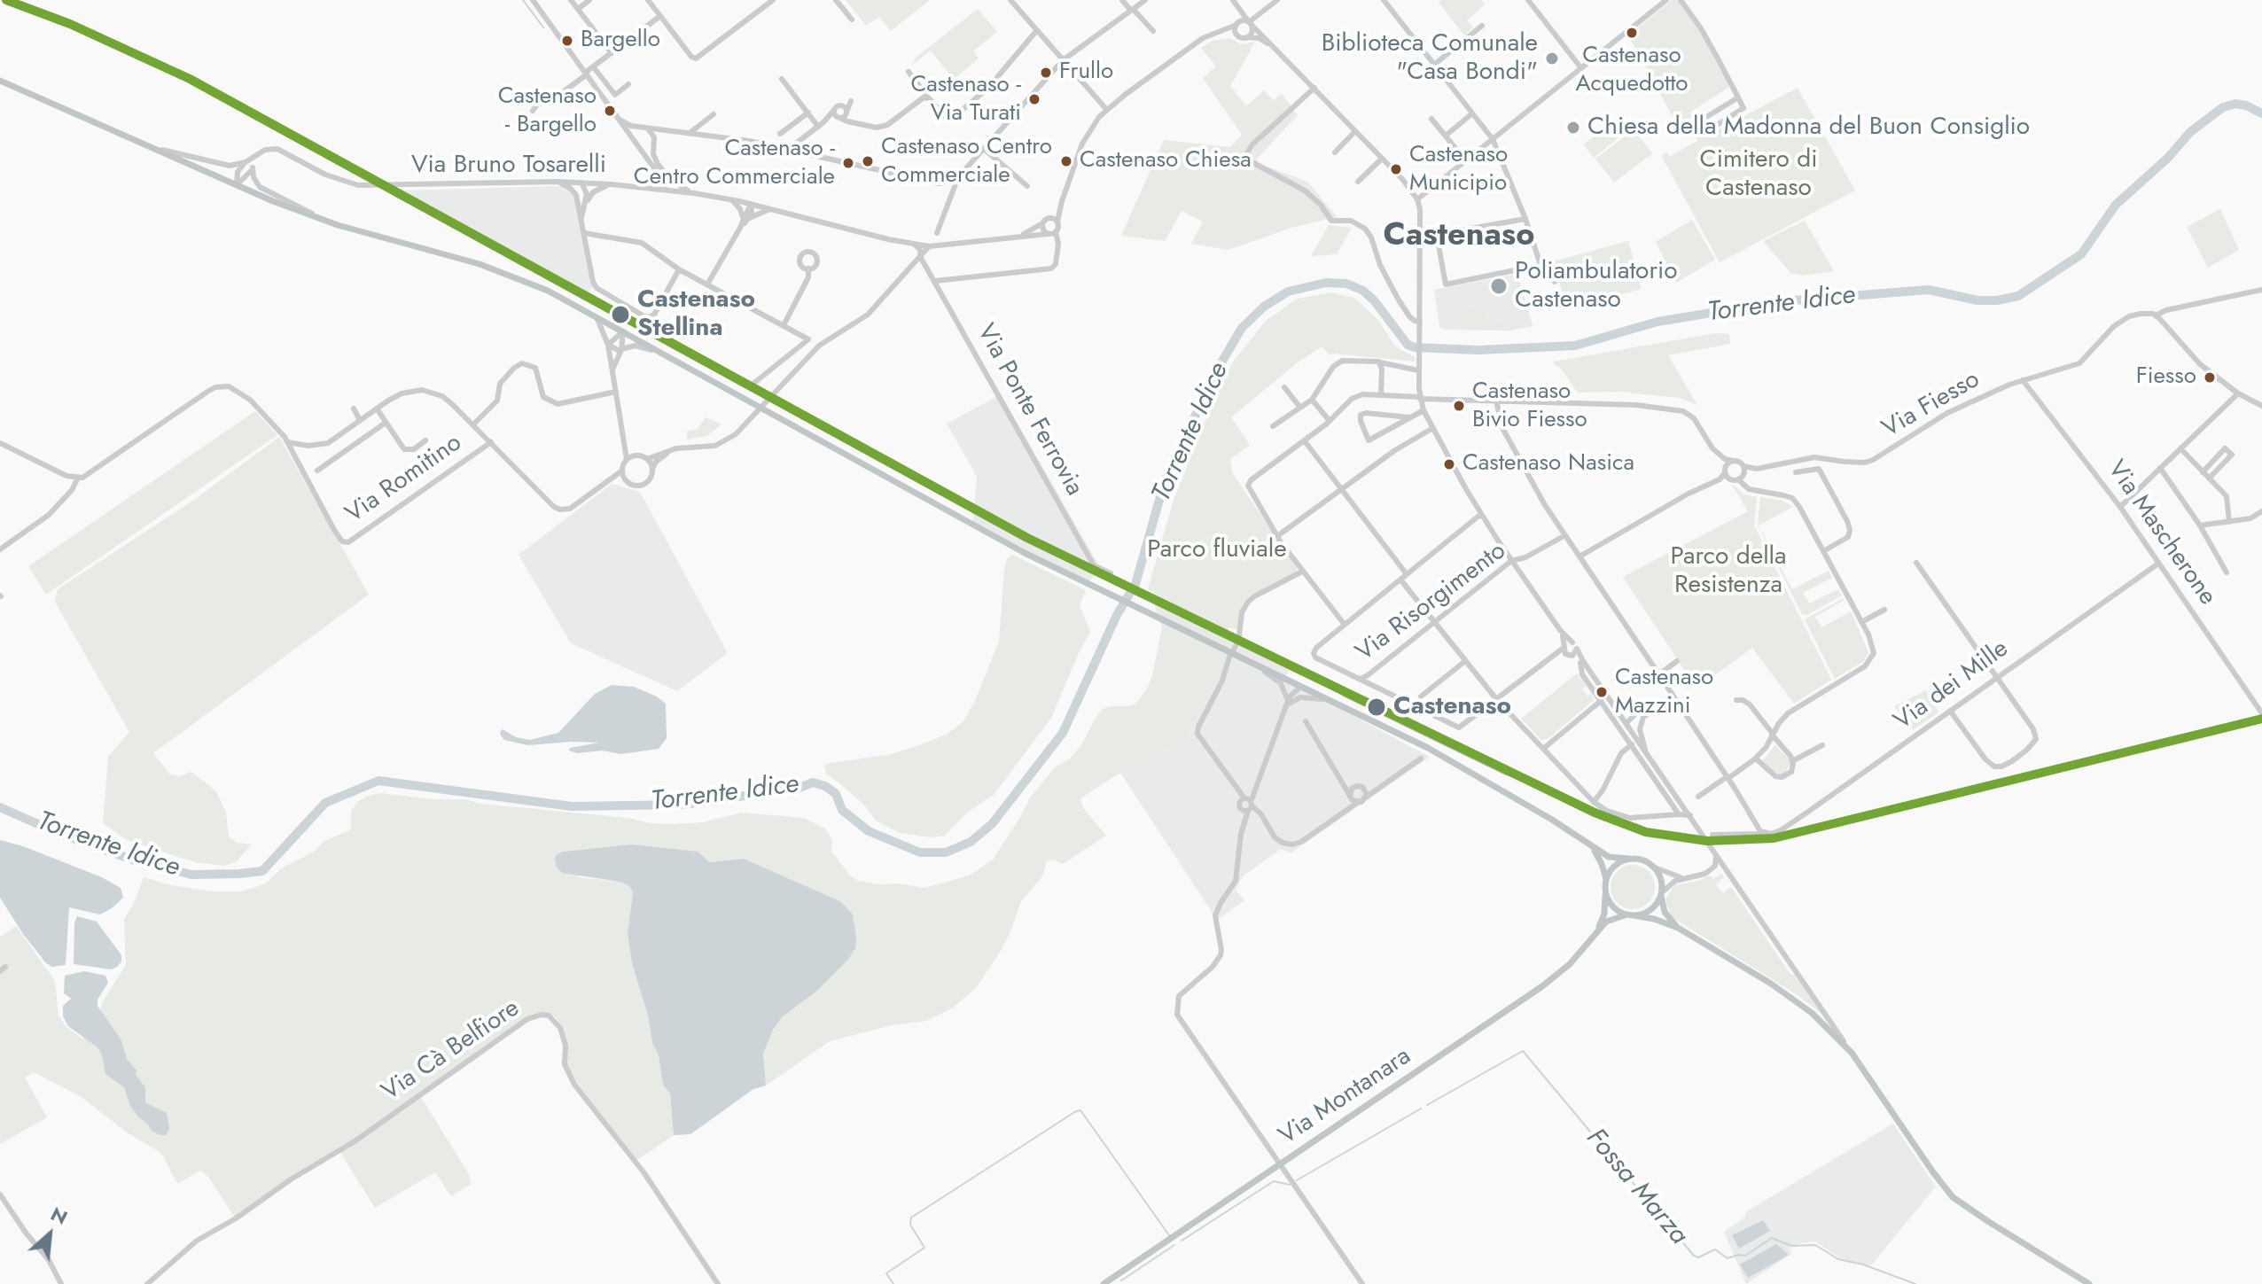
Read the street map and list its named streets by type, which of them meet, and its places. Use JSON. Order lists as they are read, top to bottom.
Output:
{
  "streets": {
    "main road": ["Via Bruno Tosarelli", "Via Montanara"],
    "street": [
      "Via Fiesso",
      "Via Ponte Ferrovia",
      "Via Romitino",
      "Via Mascherone",
      "Via Risorgimento",
      "Via dei Mille",
      "Via Cà Belfiore"
    ]
  },
  "crossings": [
    ["Via Fiesso", "Via Mascherone"],
    ["Via Mascherone", "Via dei Mille"]
  ],
  "districts": ["Castenaso"],
  "water": ["Torrente Idice", "Fossa Marza"],
  "parks": ["Cimitero di Castenaso", "Parco fluviale", "Parco della Resistenza"],
  "places": [
    "Castenaso Acquedotto",
    "Bargello",
    "Biblioteca Comunale \"Casa Bondi\"",
    "Frullo",
    "Castenaso - Via Turati",
    "Castenaso - Bargello",
    "Chiesa della Madonna del Buon Consiglio",
    "Castenaso Centro Commerciale",
    "Castenaso Chiesa",
    "Castenaso - Centro Commerciale",
    "Castenaso Municipio",
    "Poliambulatorio Castenaso",
    "Castenaso Stellina",
    "Fiesso",
    "Castenaso Bivio Fiesso",
    "Castenaso Nasica",
    "Castenaso Mazzini",
    "Castenaso"
  ],
  "north": "top right"
}
